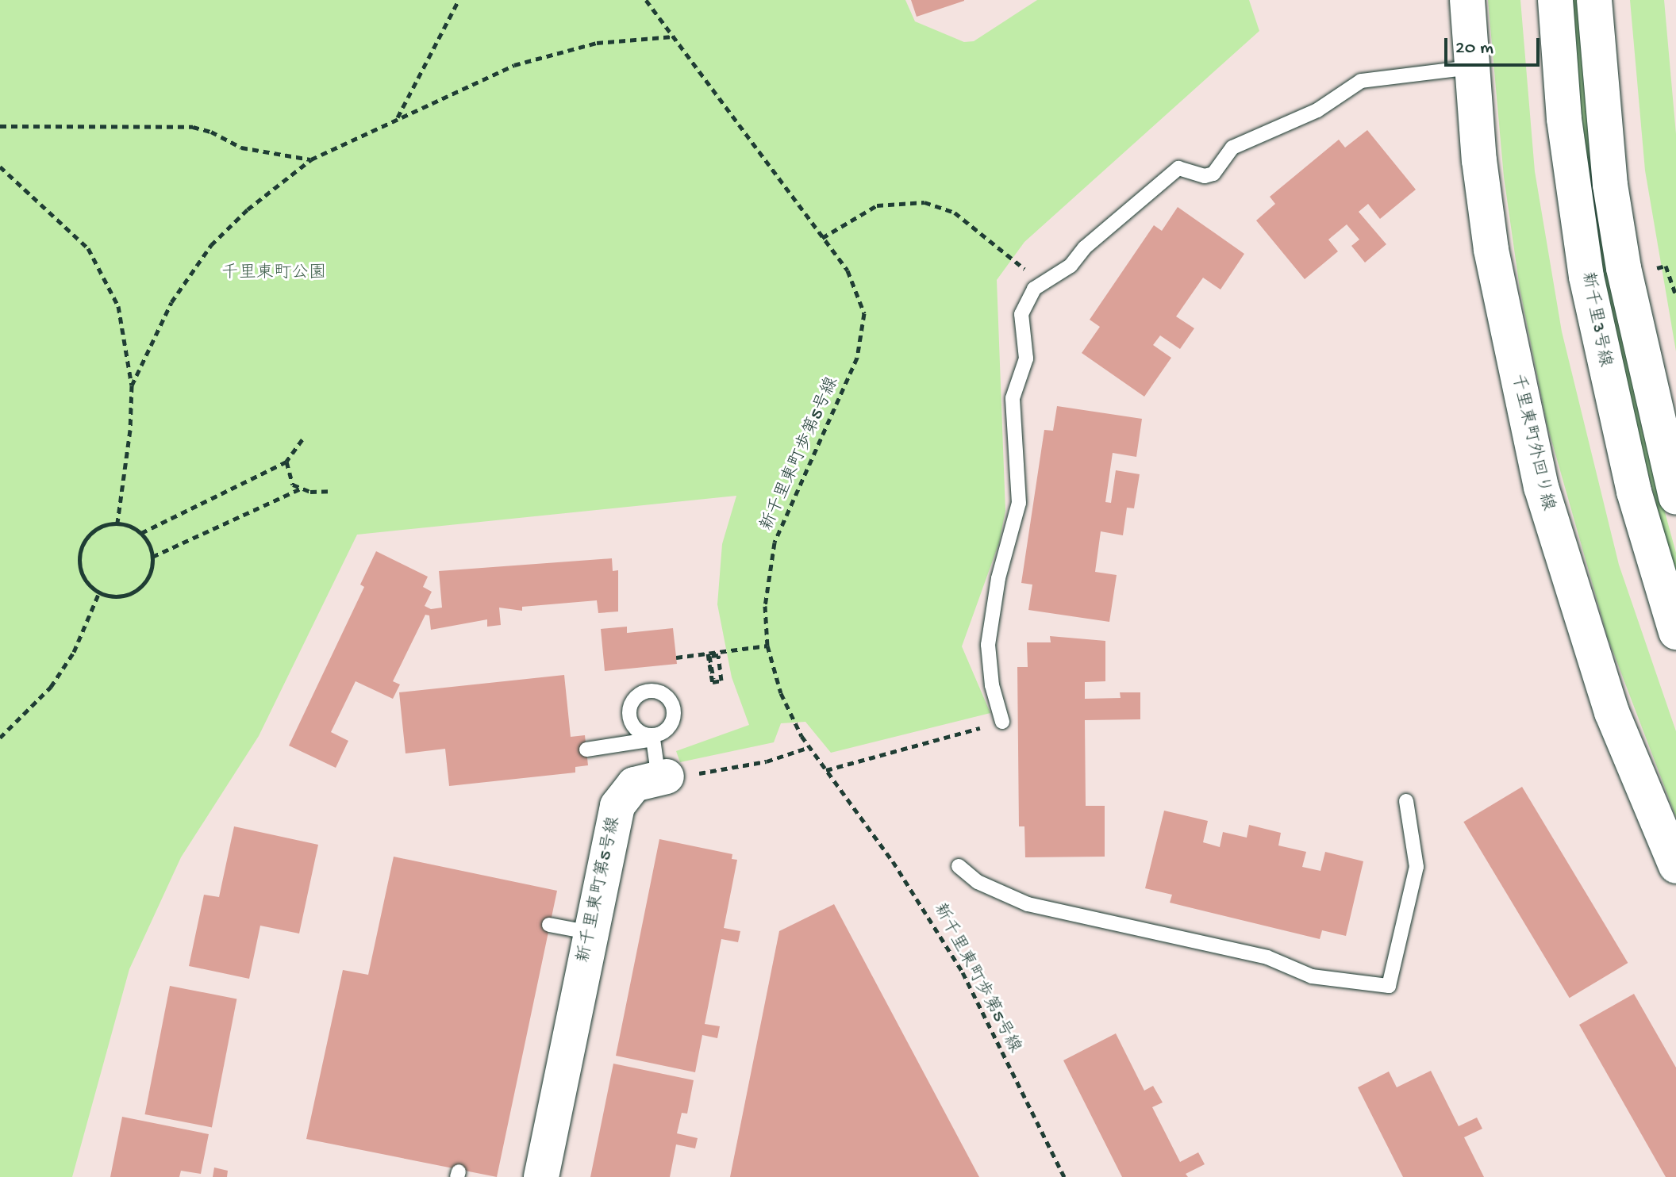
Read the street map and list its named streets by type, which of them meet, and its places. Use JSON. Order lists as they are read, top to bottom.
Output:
{
  "streets": {
    "street": ["新千里3号線", "千里東町外回り線", "新千里東町第5号線"],
    "path": ["新千里東町歩第5号線"]
  },
  "parks": ["千里東町公園"],
  "scale_bar": "20 m"
}
